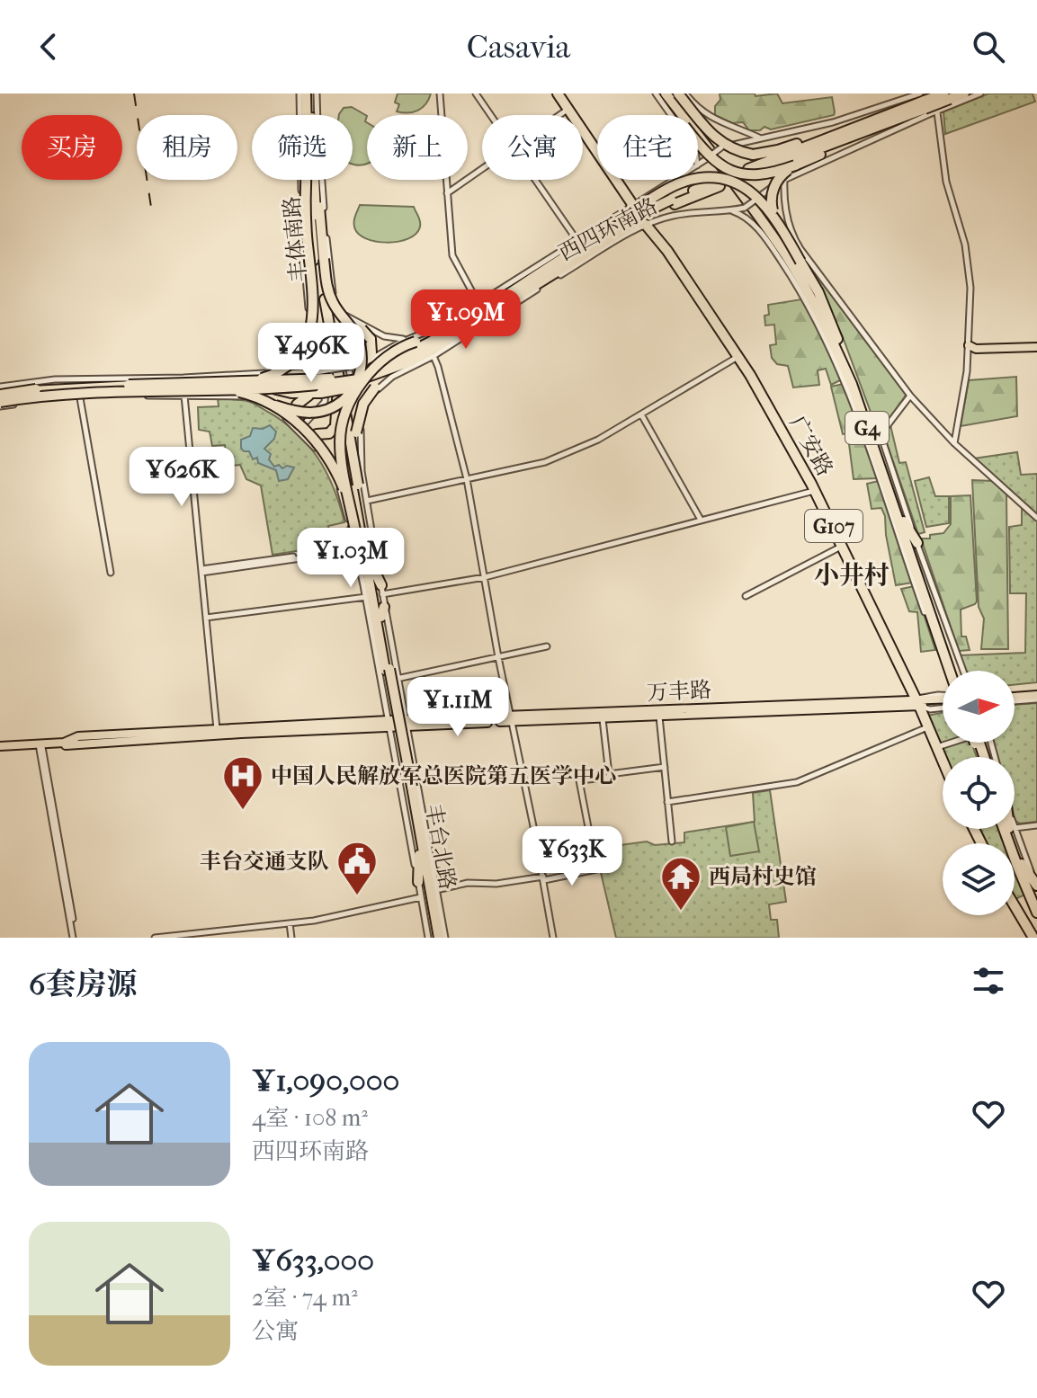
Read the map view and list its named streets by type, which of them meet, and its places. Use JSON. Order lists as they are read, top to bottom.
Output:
{
  "streets": {
    "highway": [
      "西四环南路",
      "丰体南路",
      "G4",
      "广安路",
      "G107",
      "丰台北路"
    ],
    "main road": ["万丰路"]
  },
  "crossings": [
    ["西四环南路", "丰体南路"],
    ["西四环南路", "广安路"],
    ["西四环南路", "G107"],
    ["西四环南路", "丰台北路"],
    ["丰体南路", "丰台北路"],
    ["广安路", "G107"],
    ["广安路", "万丰路"],
    ["万丰路", "丰台北路"]
  ],
  "districts": ["小井村"],
  "places": {
    "hospital": ["中国人民解放军总医院第五医学中心"],
    "public building": ["丰台交通支队"],
    "temple": ["西局村史馆"]
  },
  "north": "right",
  "page": {
    "header": "Casavia",
    "chip": [
      "买房",
      "租房",
      "筛选",
      "新上",
      "公寓",
      "住宅"
    ],
    "price": [
      "¥1.09M",
      "¥496K",
      "¥626K",
      "¥1.03M",
      "¥1.11M",
      "¥633K"
    ],
    "heading": "6套房源",
    "list": [
      {
        "name": "¥1,090,000",
        "note": "4室 · 108 m² · 西四环南路"
      },
      {
        "name": "¥633,000",
        "note": "2室 · 74 m² · 公寓"
      }
    ]
  }
}
